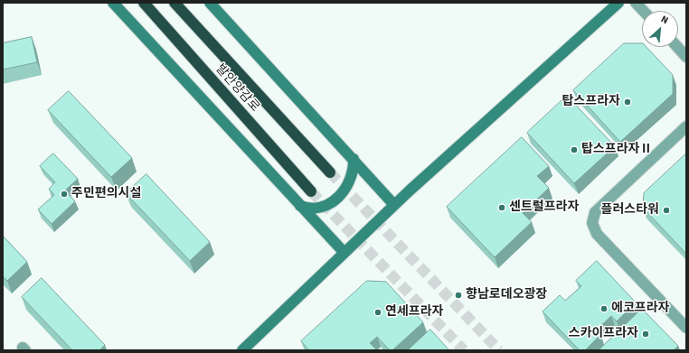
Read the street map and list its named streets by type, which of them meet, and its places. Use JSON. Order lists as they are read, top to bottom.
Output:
{
  "streets": {
    "highway": ["발안양감로"]
  },
  "places": [
    "탑스프라자",
    "탑스프라자Ⅱ",
    "주민편의시설",
    "센트럴프라자",
    "플러스타워",
    "향남로데오광장",
    "에코프라자",
    "연세프라자",
    "스카이프라자"
  ],
  "north": "top right"
}
